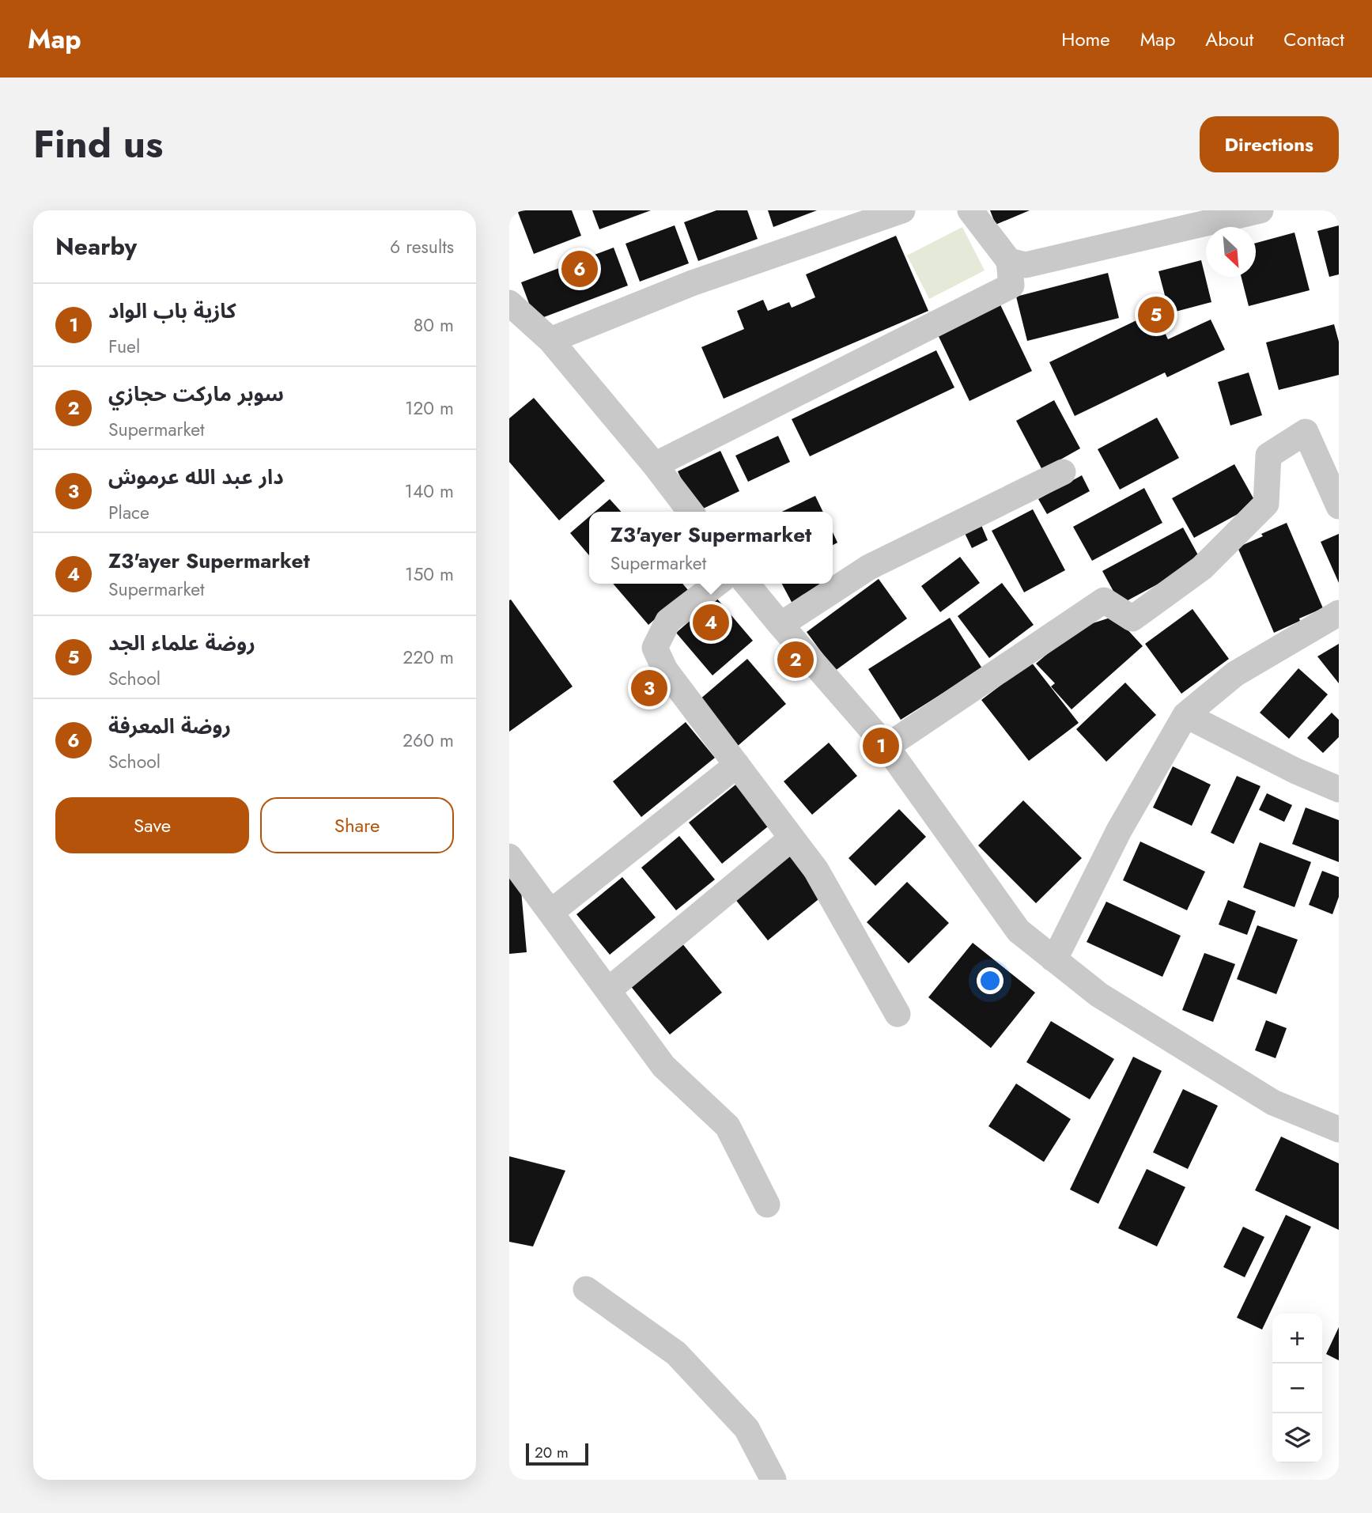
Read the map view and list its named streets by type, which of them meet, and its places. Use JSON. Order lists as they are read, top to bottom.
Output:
{
  "scale_bar": "20 m",
  "north": "bottom right",
  "page": {
    "header": "Map",
    "nav": [
      "Home",
      "Map",
      "About",
      "Contact"
    ],
    "title": "Find us",
    "buttons": [
      "Directions",
      ["Save", "Share"]
    ],
    "heading": ["Nearby", "6 results"],
    "pins": [
      "6",
      "5",
      "4",
      "2",
      "3",
      "1"
    ],
    "list": [
      {
        "mark": "1",
        "name": "كازية باب الواد",
        "note": "Fuel",
        "value": "80 m"
      },
      {
        "mark": "2",
        "name": "سوبر ماركت حجازي",
        "note": "Supermarket",
        "value": "120 m"
      },
      {
        "mark": "3",
        "name": "دار عبد الله عرموش",
        "note": "Place",
        "value": "140 m"
      },
      {
        "mark": "4",
        "name": "Z3'ayer Supermarket",
        "note": "Supermarket",
        "value": "150 m"
      },
      {
        "mark": "5",
        "name": "روضة علماء الجد",
        "note": "School",
        "value": "220 m"
      },
      {
        "mark": "6",
        "name": "روضة المعرفة",
        "note": "School",
        "value": "260 m"
      }
    ],
    "popup": ["Z3'ayer Supermarket", "Supermarket"],
    "map_buttons": ["+", "−"],
    "scale": "20 m"
  }
}
